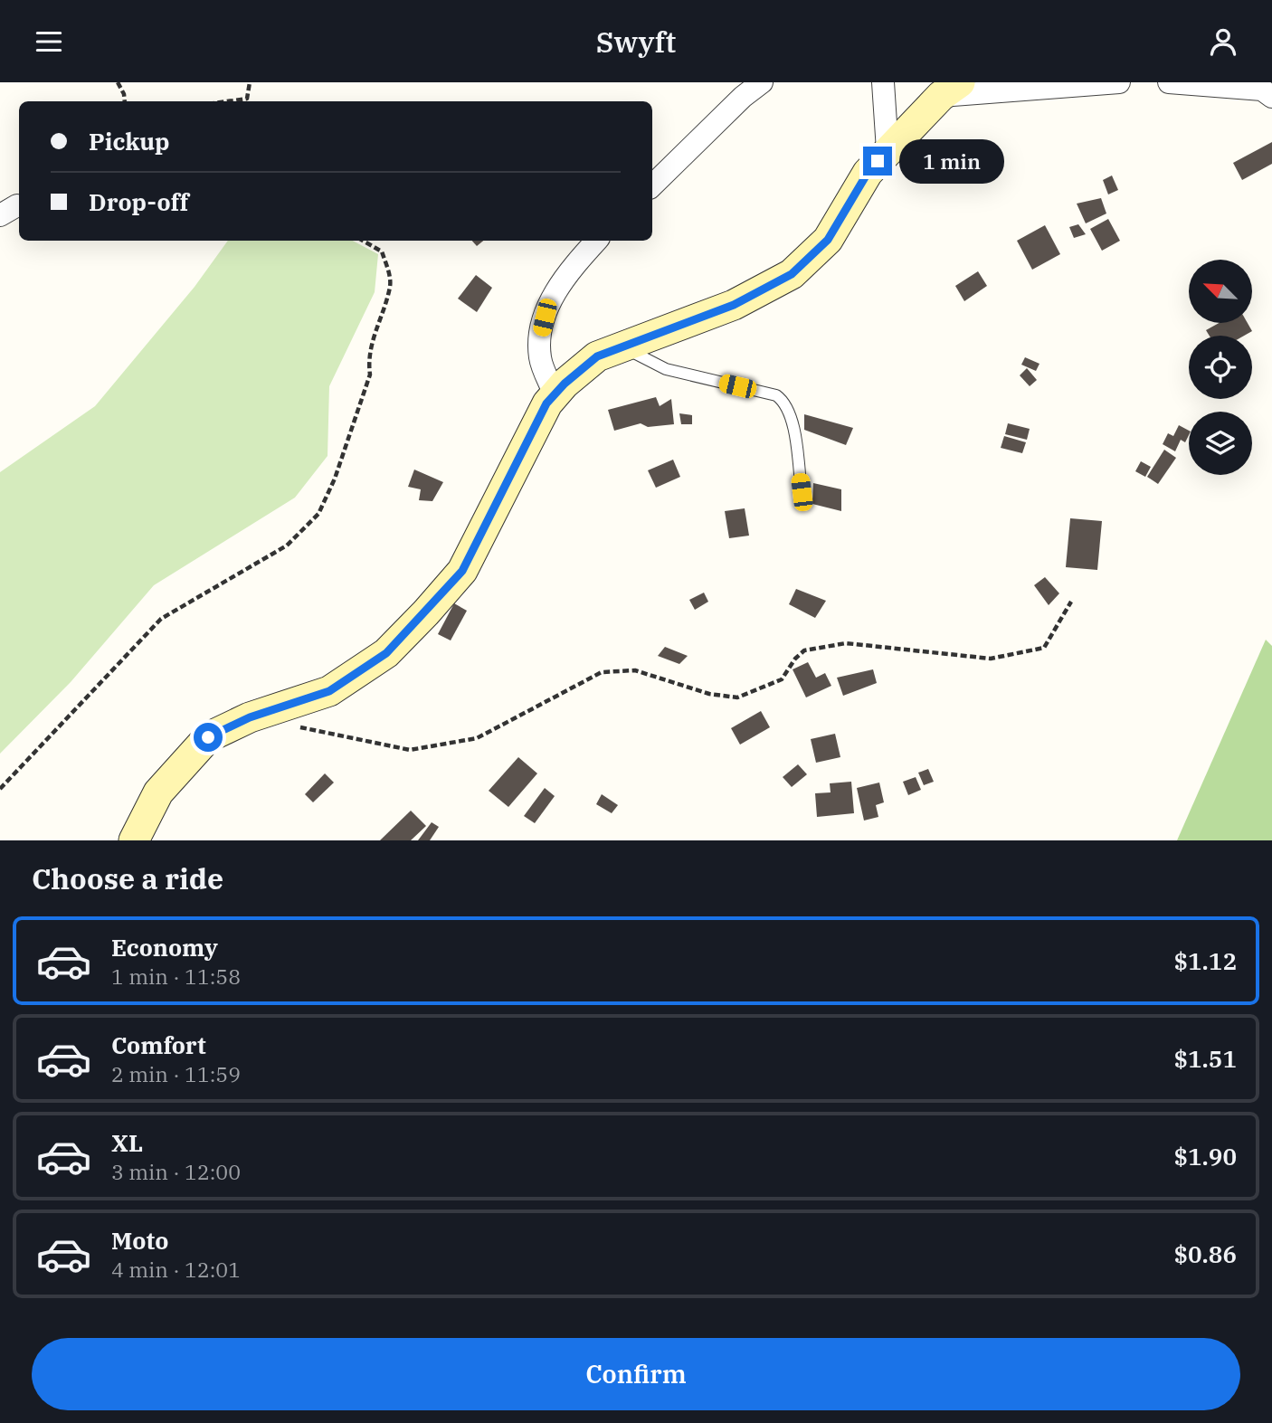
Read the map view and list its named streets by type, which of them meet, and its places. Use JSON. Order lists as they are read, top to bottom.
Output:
{
  "north": "top left",
  "page": {
    "header": "Swyft",
    "banner": ["Pickup", "Drop-off"],
    "bubble": "1 min",
    "heading": "Choose a ride",
    "list": [
      {
        "name": "Economy",
        "note": "1 min · 11:58",
        "value": "$1.12"
      },
      {
        "name": "Comfort",
        "note": "2 min · 11:59",
        "value": "$1.51"
      },
      {
        "name": "XL",
        "note": "3 min · 12:00",
        "value": "$1.90"
      },
      {
        "name": "Moto",
        "note": "4 min · 12:01",
        "value": "$0.86"
      }
    ],
    "buttons": "Confirm"
  }
}
